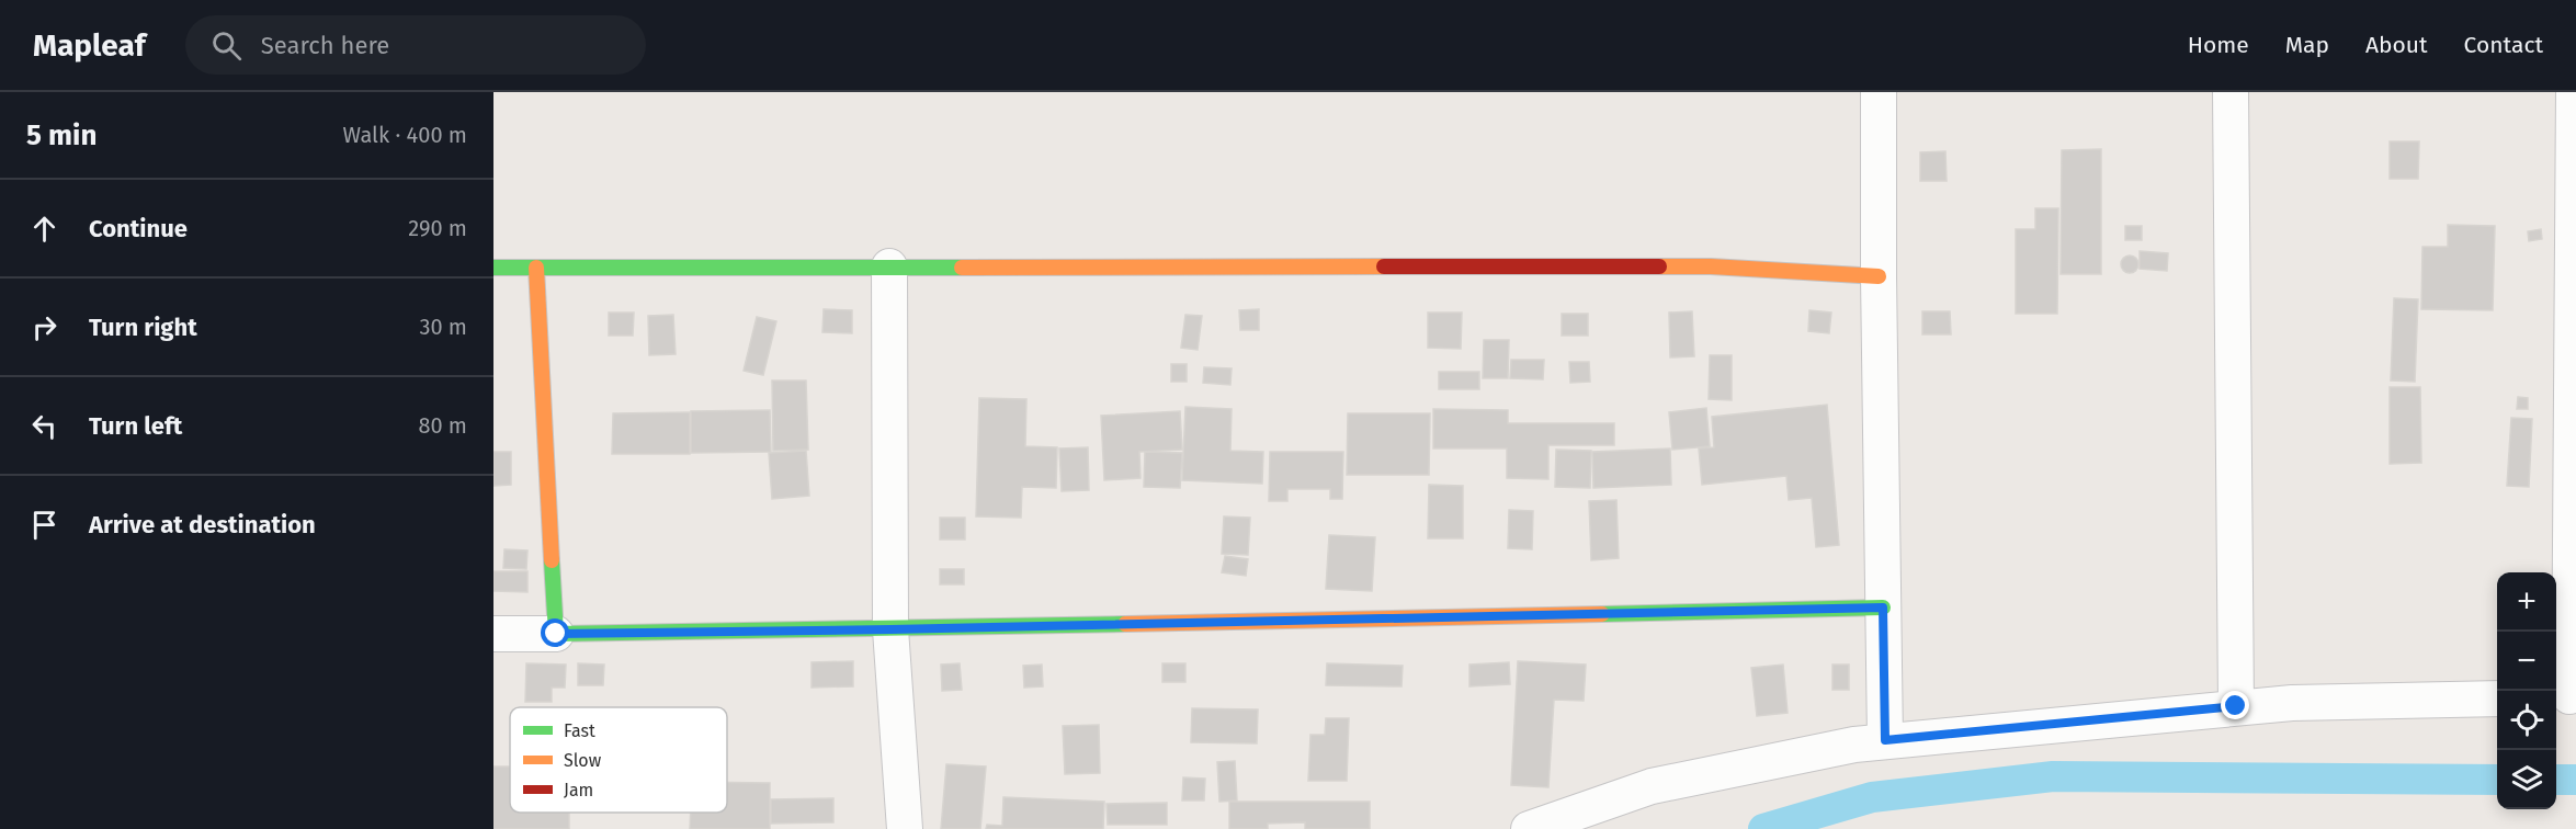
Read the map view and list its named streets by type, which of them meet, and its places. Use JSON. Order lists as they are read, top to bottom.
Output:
{
  "legend": ["Fast", "Slow", "Jam"],
  "page": {
    "header": "Mapleaf",
    "search": "Search here",
    "nav": [
      "Home",
      "Map",
      "About",
      "Contact"
    ],
    "heading": ["5 min", "Walk · 400 m"],
    "list": [
      ["Continue", "290 m"],
      ["Turn right", "30 m"],
      ["Turn left", "80 m"],
      "Arrive at destination"
    ],
    "map_buttons": ["+", "−"]
  }
}
